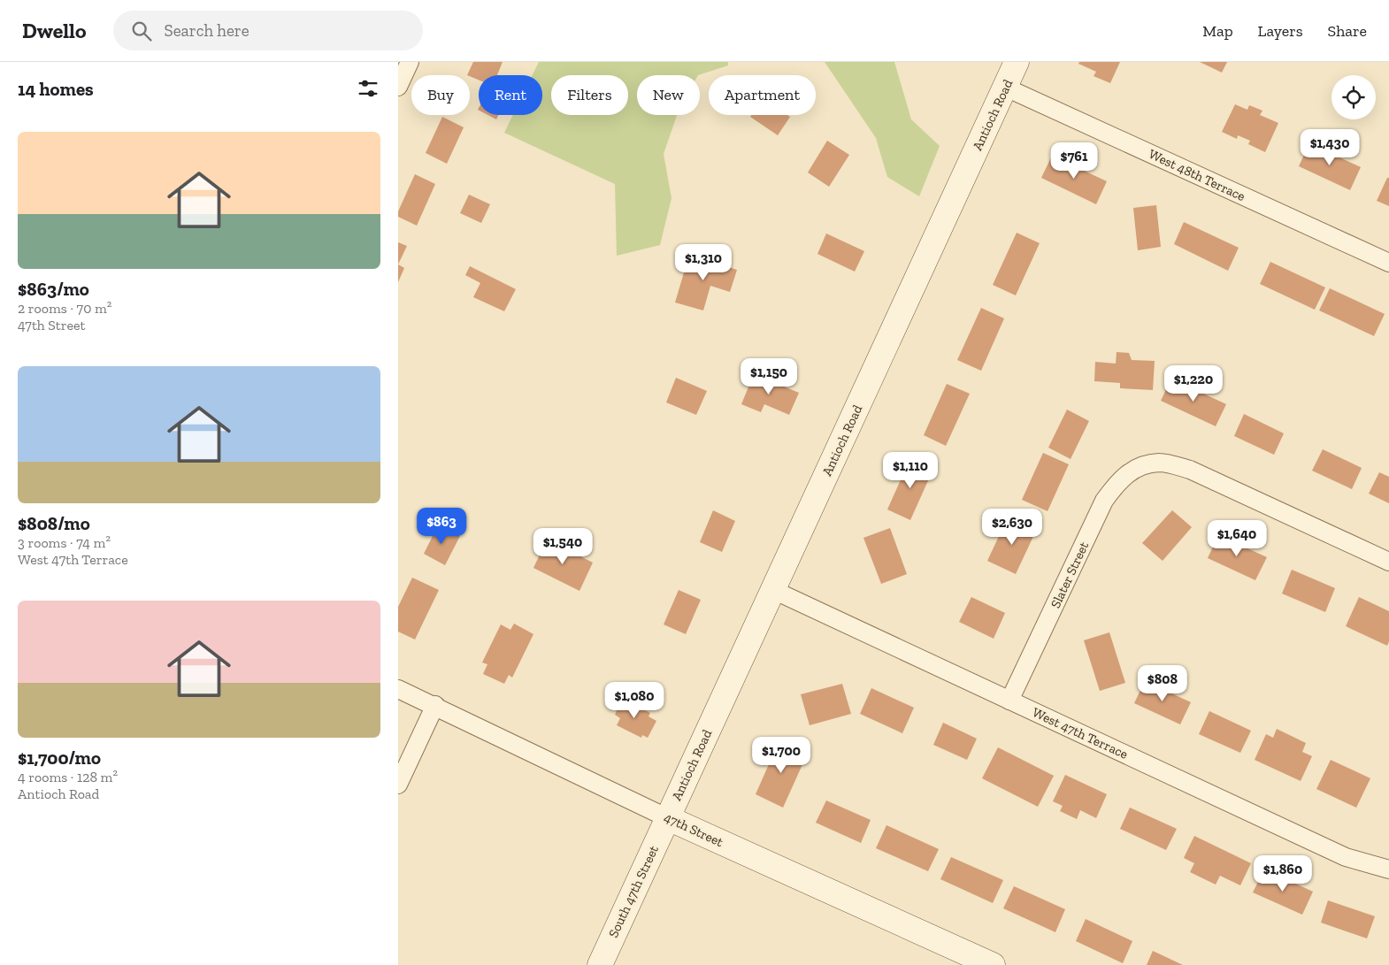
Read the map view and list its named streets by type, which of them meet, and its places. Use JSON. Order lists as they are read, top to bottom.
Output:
{
  "streets": {
    "main road": ["Antioch Road", "47th Street", "South 47th Street"],
    "street": ["West 48th Terrace", "Slater Street", "West 47th Terrace"]
  },
  "crossings": [
    ["Antioch Road", "West 48th Terrace"],
    ["Antioch Road", "West 47th Terrace"],
    ["Antioch Road", "47th Street"],
    ["Antioch Road", "South 47th Street"],
    ["Slater Street", "West 47th Terrace"],
    ["47th Street", "South 47th Street"]
  ],
  "page": {
    "header": "Dwello",
    "search": "Search here",
    "nav": ["Map", "Layers", "Share"],
    "heading": "14 homes",
    "chip": [
      "Buy",
      "Rent",
      "Filters",
      "New",
      "Apartment"
    ],
    "list": [
      {
        "name": "$863/mo",
        "note": "2 rooms · 70 m² · 47th Street"
      },
      {
        "name": "$808/mo",
        "note": "3 rooms · 74 m² · West 47th Terrace"
      },
      {
        "name": "$1,700/mo",
        "note": "4 rooms · 128 m² · Antioch Road"
      }
    ],
    "price": [
      "$1,430",
      "$761",
      "$1,310",
      "$1,150",
      "$1,220",
      "$1,110",
      "$863",
      "$2,630",
      "$1,640",
      "$1,540",
      "$808",
      "$1,080",
      "$1,700",
      "$1,860"
    ]
  }
}
